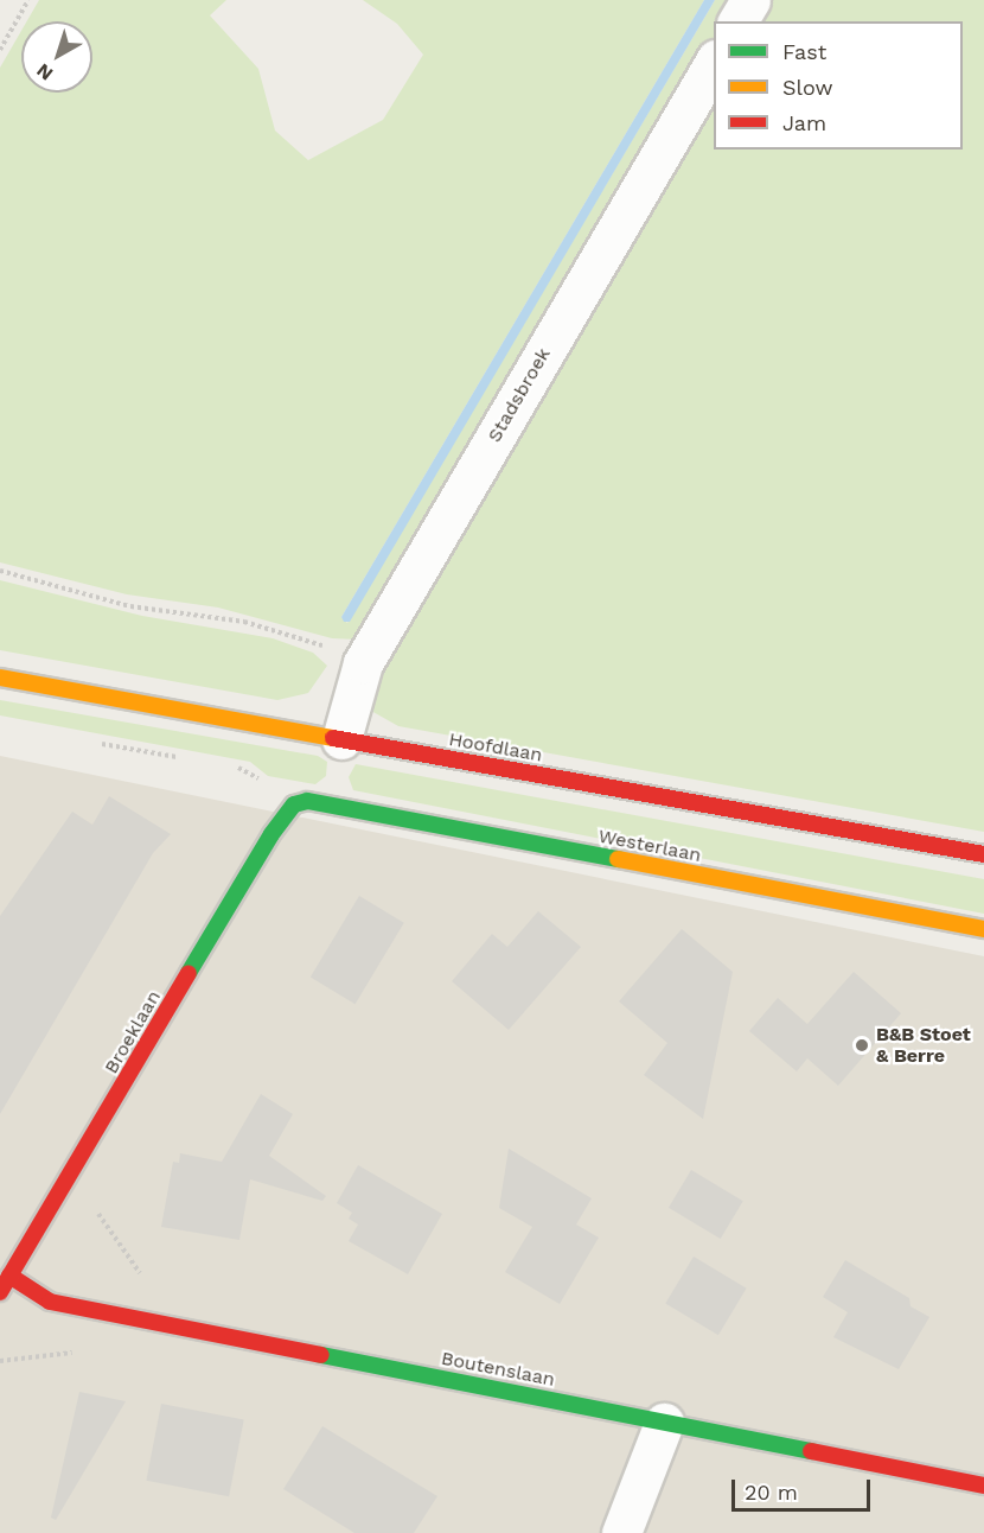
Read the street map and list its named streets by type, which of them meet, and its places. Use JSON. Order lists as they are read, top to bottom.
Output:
{
  "streets": {
    "street": [
      "Stadsbroek",
      "Hoofdlaan",
      "Westerlaan",
      "Broeklaan",
      "Boutenslaan"
    ]
  },
  "crossings": [
    ["Stadsbroek", "Hoofdlaan"],
    ["Westerlaan", "Broeklaan"],
    ["Broeklaan", "Boutenslaan"]
  ],
  "places": ["B&B Stoet & Berre"],
  "legend": ["Fast", "Slow", "Jam"],
  "scale_bar": "20 m",
  "north": "bottom left"
}
